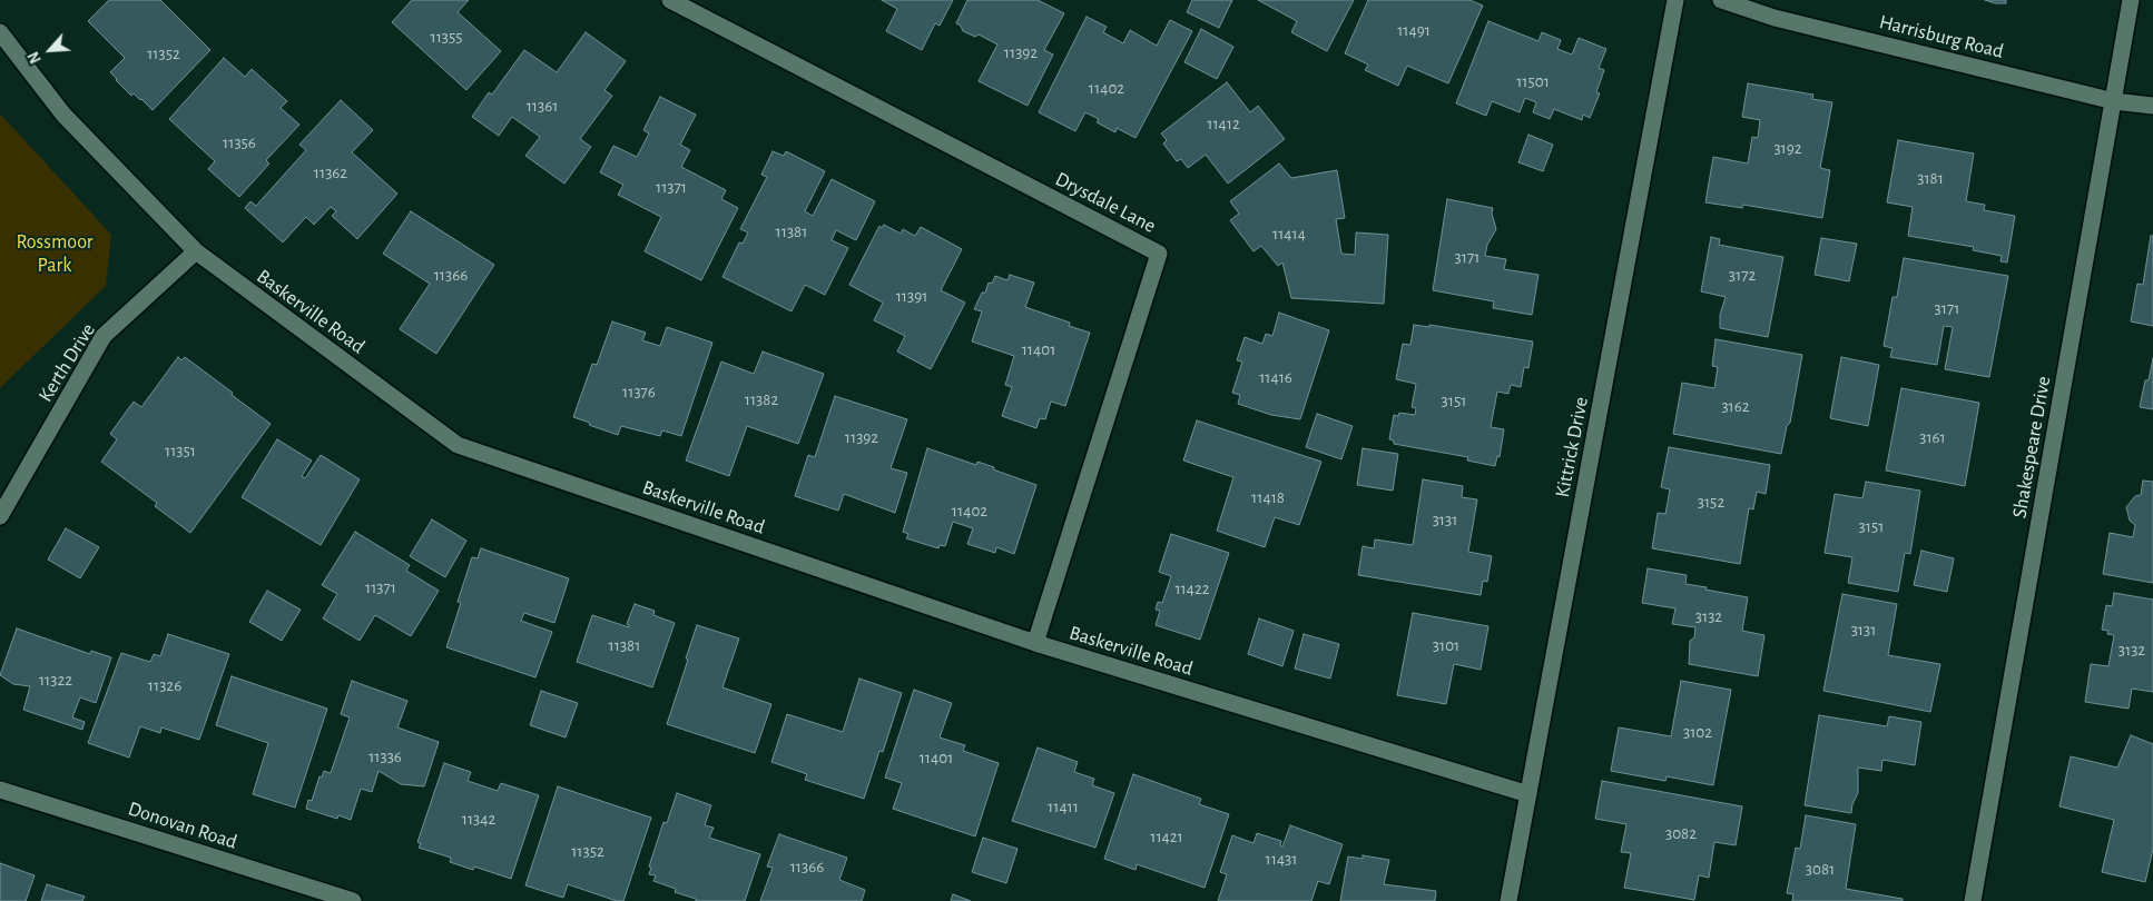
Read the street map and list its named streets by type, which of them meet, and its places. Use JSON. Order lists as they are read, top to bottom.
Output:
{
  "streets": {
    "street": [
      "Harrisburg Road",
      "Drysdale Lane",
      "Baskerville Road",
      "Kerth Drive",
      "Kittrick Drive",
      "Shakespeare Drive",
      "Donovan Road"
    ]
  },
  "crossings": [
    ["Harrisburg Road", "Shakespeare Drive"],
    ["Drysdale Lane", "Baskerville Road"],
    ["Baskerville Road", "Kerth Drive"],
    ["Baskerville Road", "Kittrick Drive"]
  ],
  "parks": ["Rossmoor Park"],
  "house_numbers": [
    "11491",
    "11355",
    "11392",
    "11352",
    "11501",
    "11402",
    "11361",
    "11412",
    "11356",
    "3192",
    "11362",
    "3181",
    "11371",
    "11381",
    "11414",
    "3171",
    "11366",
    "3172",
    "11391",
    "3171",
    "11401",
    "11416",
    "11376",
    "11382",
    "3151",
    "3162",
    "11392",
    "3161",
    "11351",
    "11418",
    "3152",
    "11402",
    "3131",
    "3151",
    "11371",
    "11422",
    "3132",
    "3131",
    "11381",
    "3101",
    "3132",
    "11322",
    "11326",
    "3102",
    "11336",
    "11401",
    "11411",
    "11342",
    "3082",
    "11421",
    "11352",
    "11431",
    "11366",
    "3081"
  ],
  "north": "bottom left"
}
